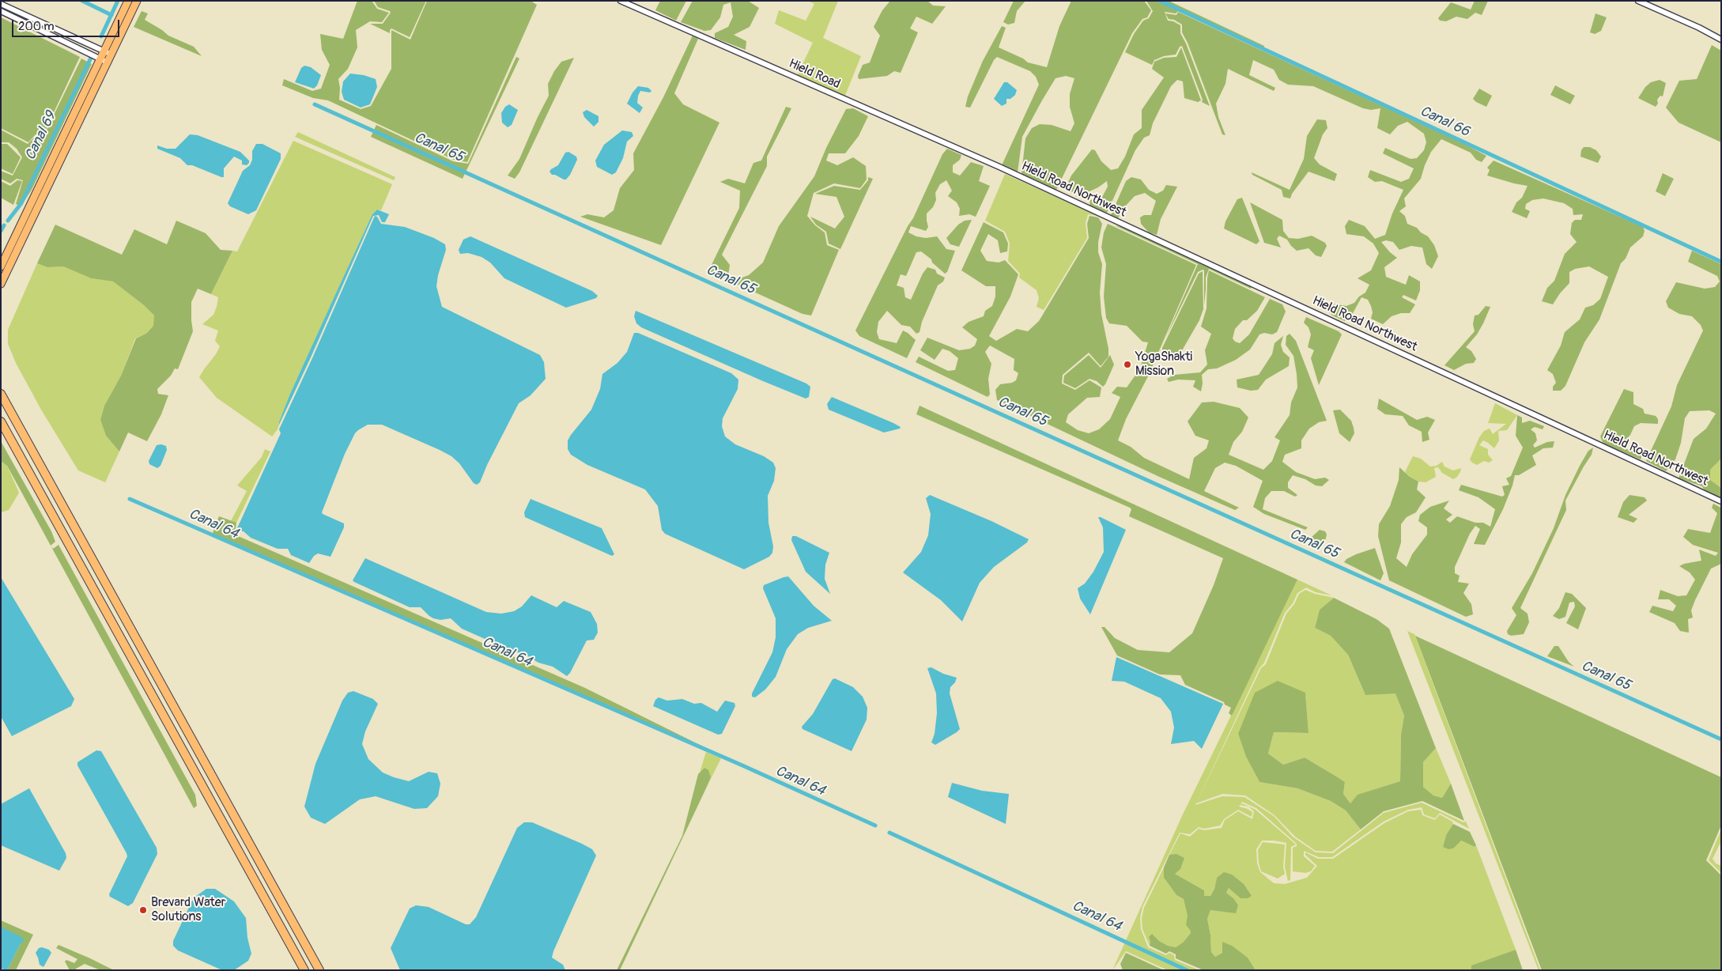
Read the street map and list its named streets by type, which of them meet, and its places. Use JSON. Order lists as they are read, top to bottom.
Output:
{
  "streets": {
    "street": ["Hield Road", "Hield Road Northwest"]
  },
  "crossings": [
    ["Hield Road", "Hield Road Northwest"]
  ],
  "water": [
    "Canal 66",
    "Canal 69",
    "Canal 65",
    "Canal 64"
  ],
  "places": ["YogaShakti Mission", "Brevard Water Solutions"],
  "scale_bar": "200 m"
}
